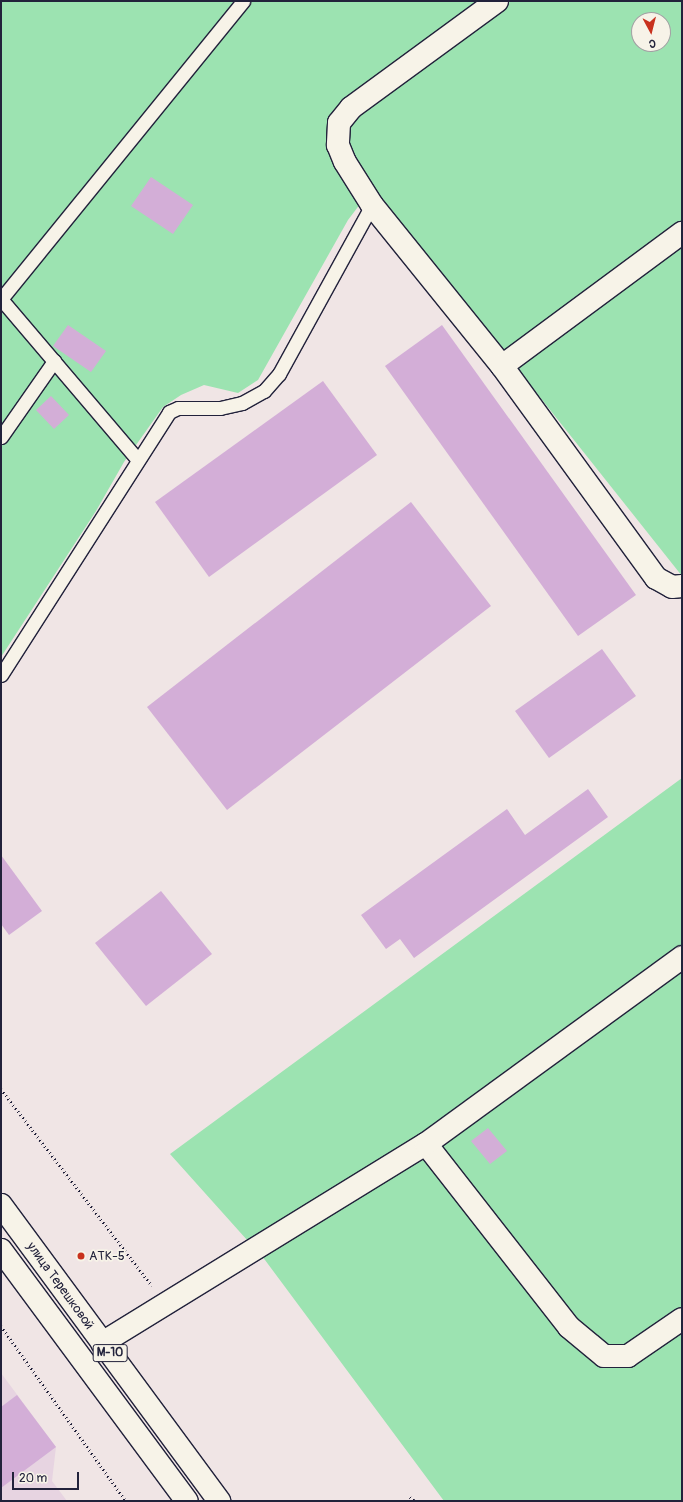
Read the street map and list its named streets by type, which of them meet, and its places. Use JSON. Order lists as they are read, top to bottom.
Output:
{
  "streets": {
    "main road": ["улица Терешковой", "М-10"]
  },
  "places": ["АТК-5"],
  "scale_bar": "20 m",
  "north": "bottom"
}
